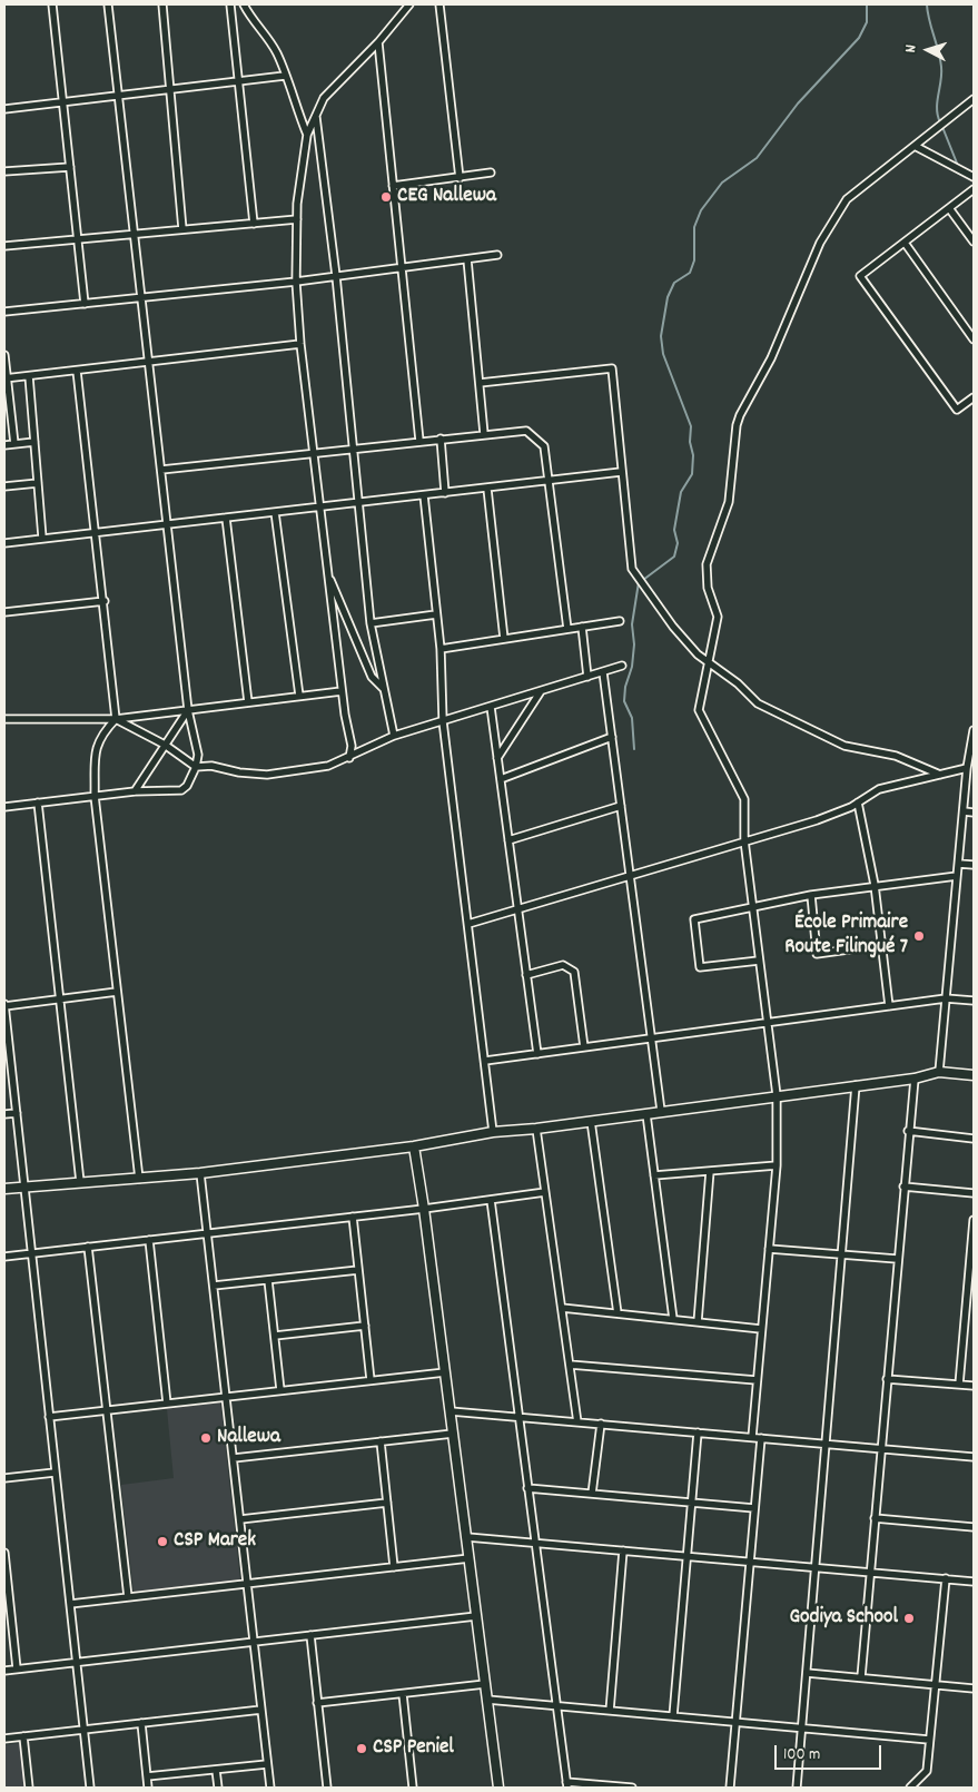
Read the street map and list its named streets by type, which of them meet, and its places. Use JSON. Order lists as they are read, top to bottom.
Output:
{
  "places": [
    "CEG Nallewa",
    "École Primaire Route Filingué 7",
    "Nallewa",
    "CSP Marek",
    "Godiya School",
    "CSP Peniel"
  ],
  "scale_bar": "100 m",
  "north": "left"
}
